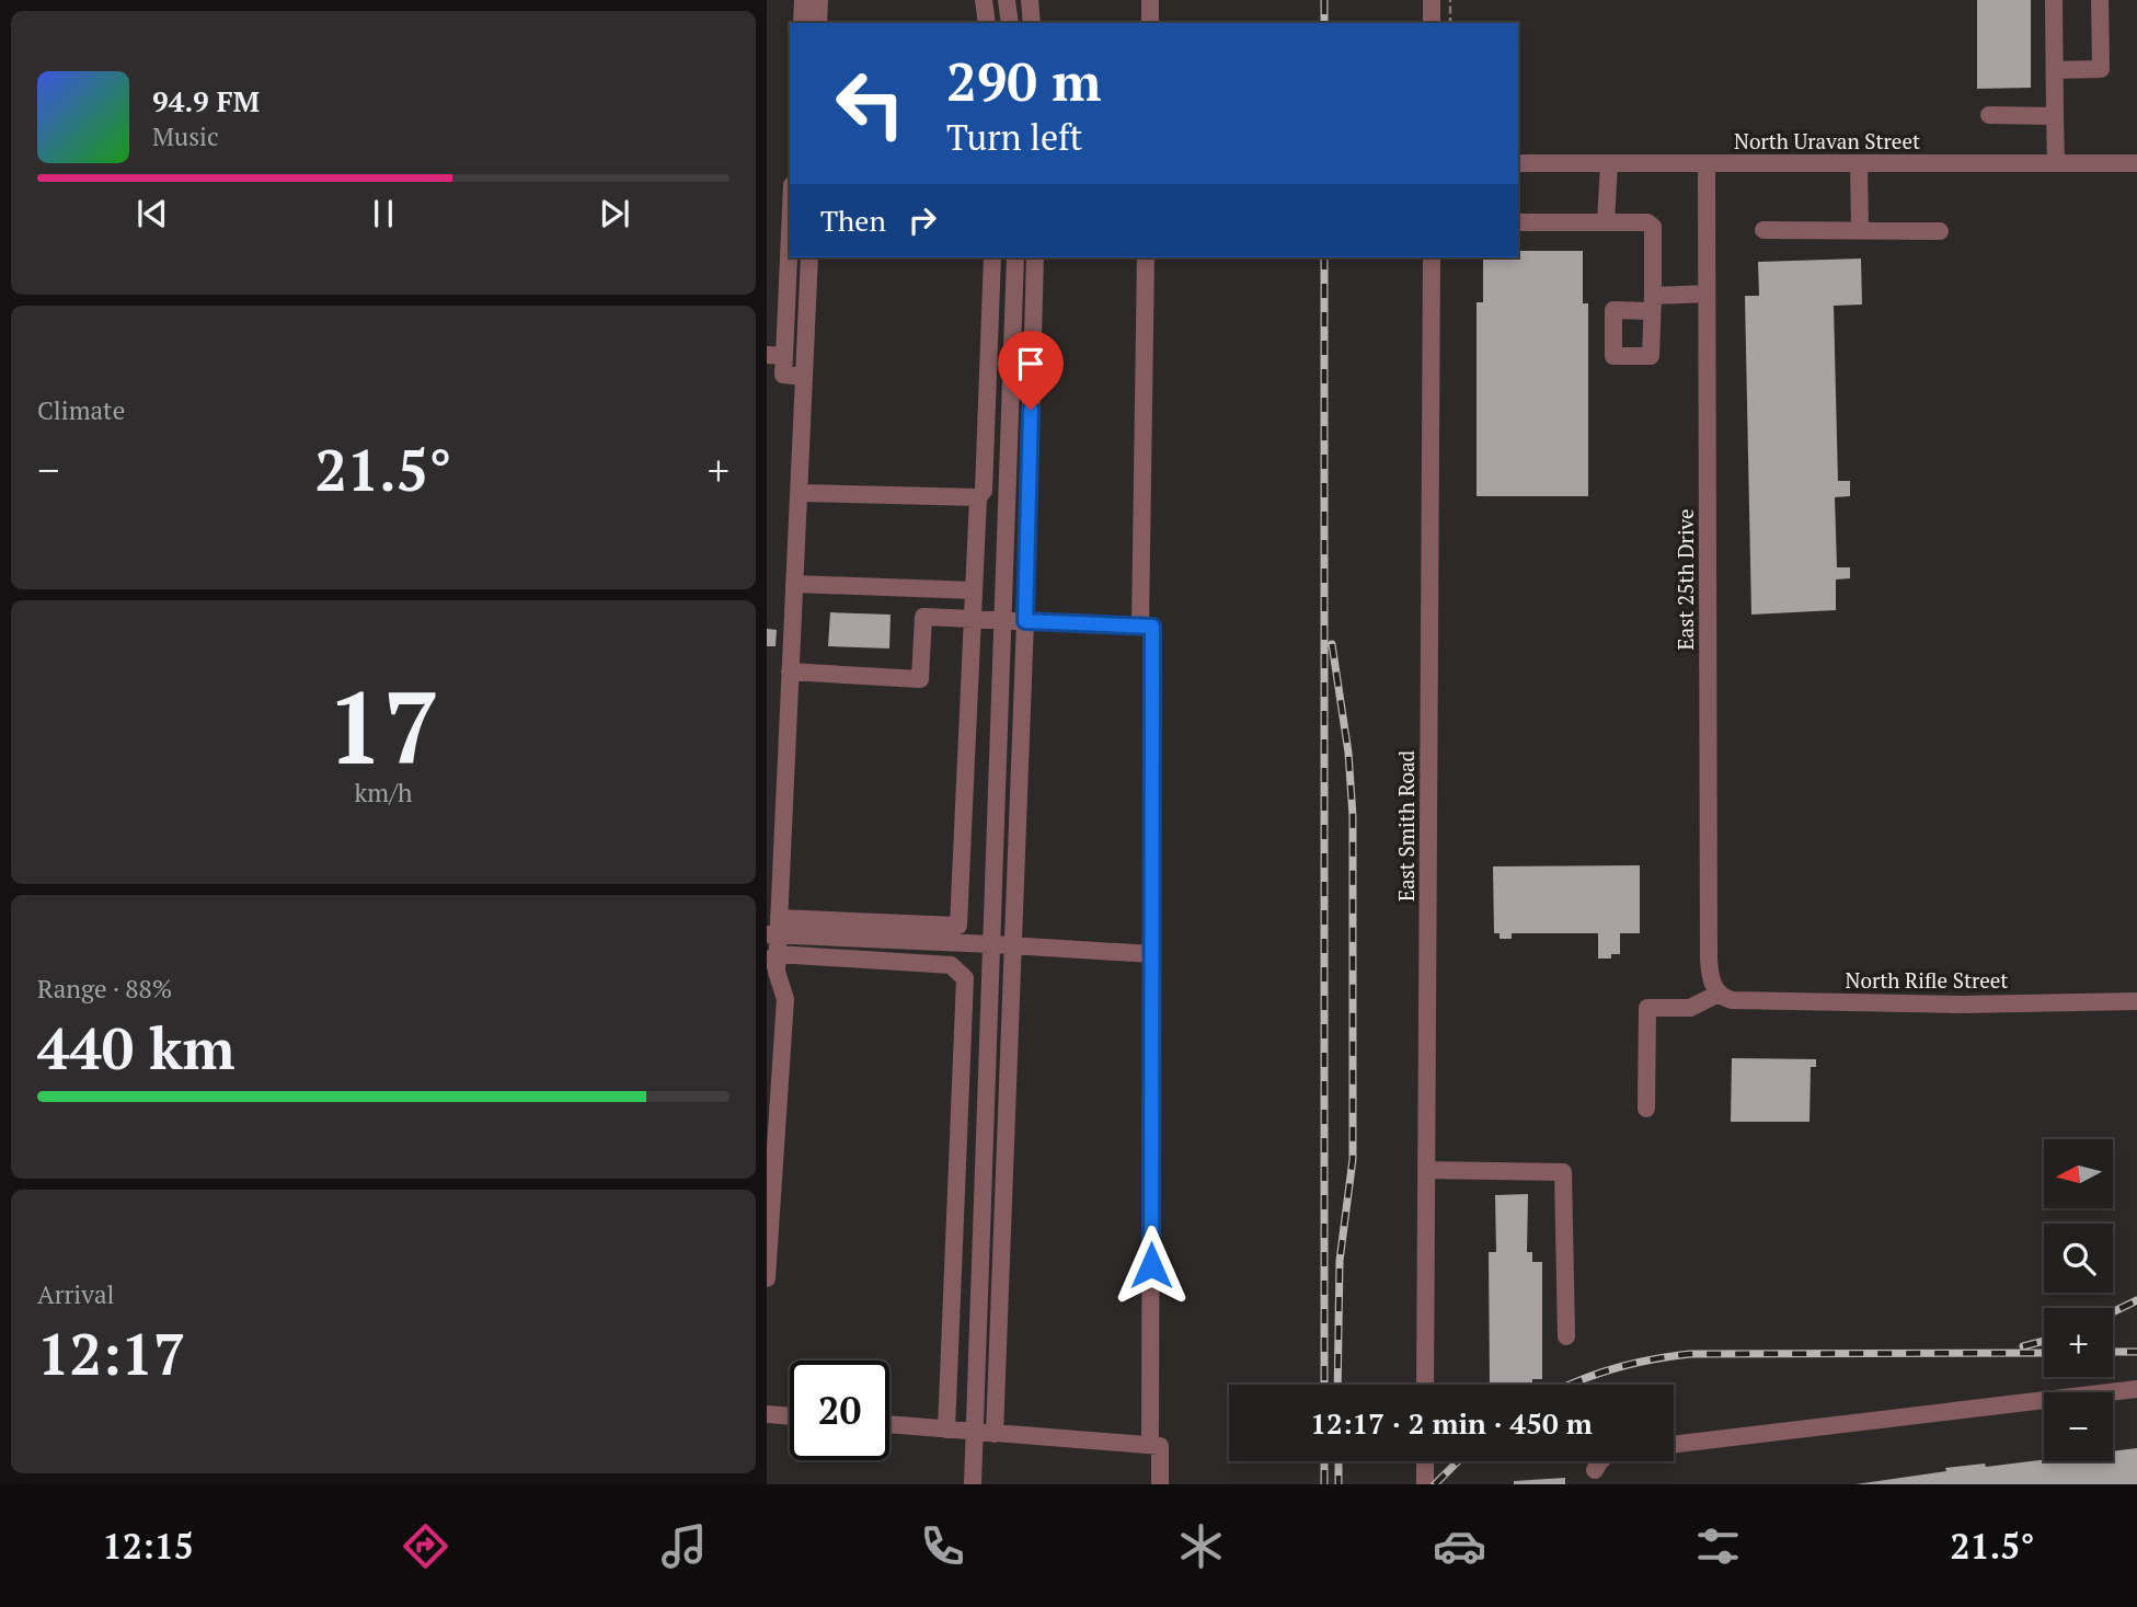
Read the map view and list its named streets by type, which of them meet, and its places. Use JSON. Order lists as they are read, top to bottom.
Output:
{
  "streets": {
    "street": [
      "North Uravan Street",
      "East 25th Drive",
      "East Smith Road",
      "North Rifle Street"
    ]
  },
  "crossings": [
    ["North Uravan Street", "East 25th Drive"],
    ["East 25th Drive", "North Rifle Street"]
  ],
  "north": "left",
  "page": {
    "turn": ["290 m", "Turn left"],
    "song": ["94.9 FM", "Music"],
    "then": "Then",
    "tile": [
      "Climate",
      ["17", "km/h"],
      ["Range · 88%", "440 km"],
      ["Arrival", "12:17"]
    ],
    "heat": ["−", "21.5°", "+"],
    "map_buttons": ["+", "−"],
    "limit": "20",
    "trip": "12:17 · 2 min · 450 m",
    "tabs": ["12:15", "21.5°"]
  }
}
